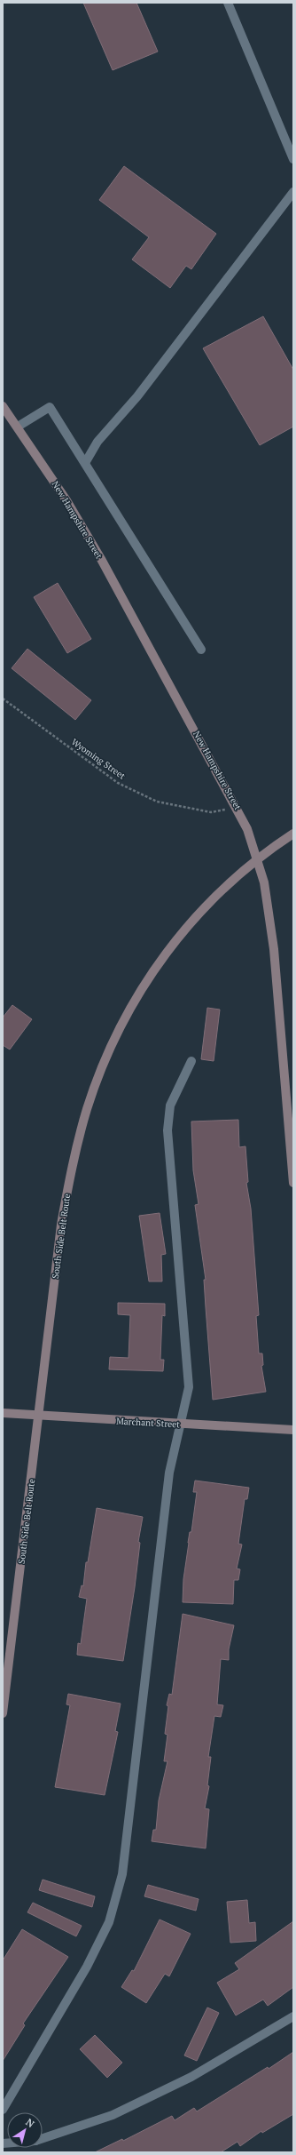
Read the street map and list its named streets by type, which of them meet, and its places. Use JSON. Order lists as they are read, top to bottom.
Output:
{
  "streets": {
    "main road": ["New Hampshire Street", "South Side Belt Route", "Marchant Street"],
    "path": ["Wyoming Street"]
  },
  "crossings": [
    ["New Hampshire Street", "Wyoming Street"],
    ["South Side Belt Route", "Marchant Street"]
  ],
  "north": "top right"
}
